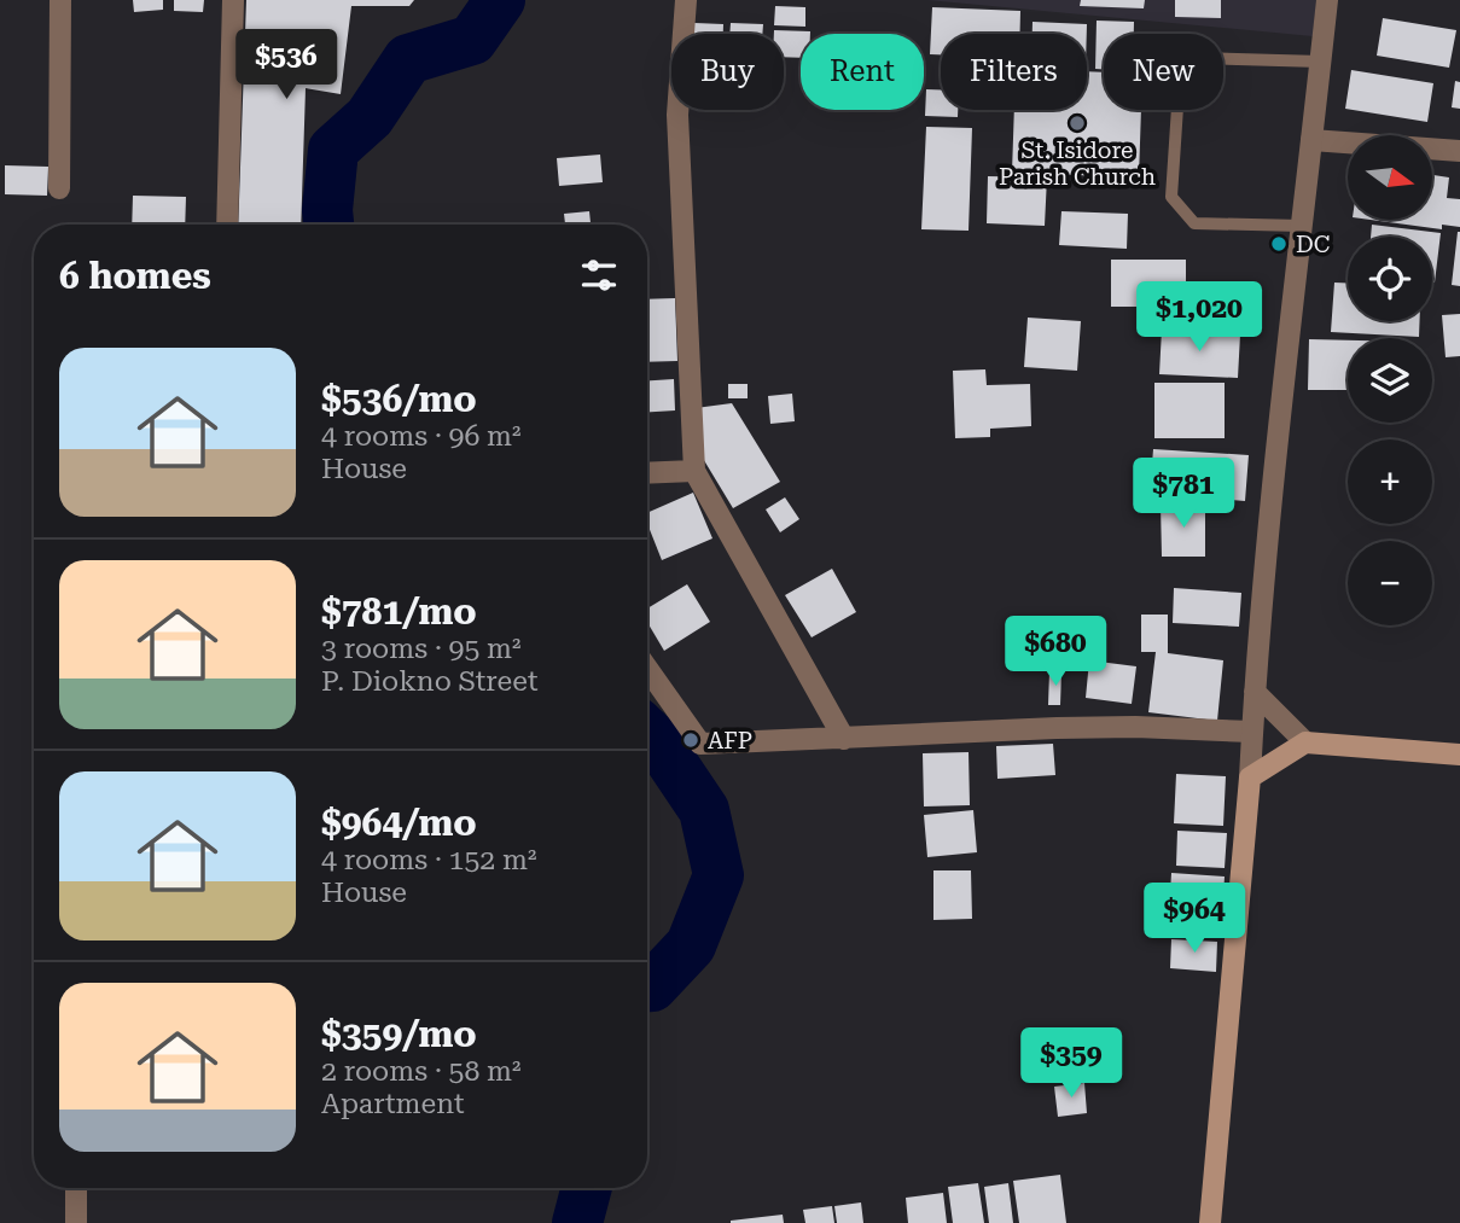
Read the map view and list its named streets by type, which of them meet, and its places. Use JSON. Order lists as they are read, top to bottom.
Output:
{
  "places": ["St. Isidore Parish Church", "DC", "AFP"],
  "north": "right",
  "page": {
    "price": [
      "$536",
      "$1,020",
      "$781",
      "$680",
      "$964",
      "$359"
    ],
    "chip": [
      "Buy",
      "Rent",
      "Filters",
      "New"
    ],
    "map_buttons": ["+", "−"],
    "heading": "6 homes",
    "list": [
      {
        "name": "$536/mo",
        "note": "4 rooms · 96 m² · House"
      },
      {
        "name": "$781/mo",
        "note": "3 rooms · 95 m² · P. Diokno Street"
      },
      {
        "name": "$964/mo",
        "note": "4 rooms · 152 m² · House"
      },
      {
        "name": "$359/mo",
        "note": "2 rooms · 58 m² · Apartment"
      }
    ]
  }
}
